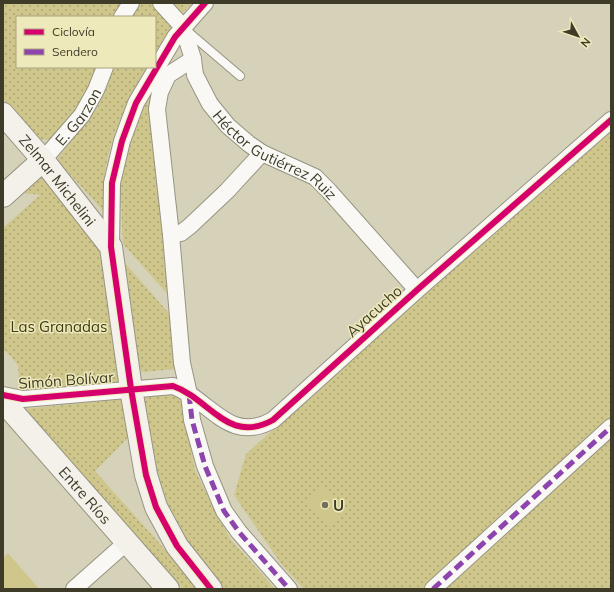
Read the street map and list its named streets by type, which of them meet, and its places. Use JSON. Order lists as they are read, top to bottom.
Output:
{
  "streets": {
    "street": [
      "E. Garzon",
      "Héctor Gutiérrez Ruiz",
      "Zelmar Michelini",
      "Ayacucho",
      "Simón Bolívar",
      "Entre Ríos"
    ]
  },
  "crossings": [
    ["E. Garzon", "Zelmar Michelini"],
    ["Héctor Gutiérrez Ruiz", "Ayacucho"],
    ["Ayacucho", "Simón Bolívar"]
  ],
  "parks": ["Las Granadas"],
  "places": ["U"],
  "legend": ["Ciclovía", "Sendero"],
  "north": "bottom right"
}
